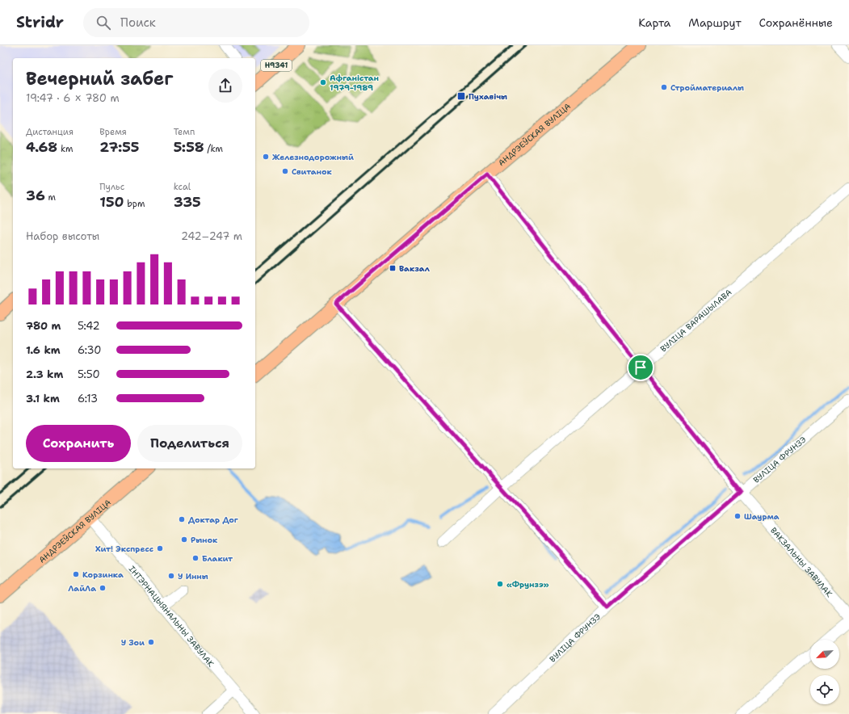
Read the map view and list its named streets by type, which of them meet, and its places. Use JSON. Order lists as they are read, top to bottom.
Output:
{
  "streets": {
    "main road": ["Н9341", "АНДРЭЕЎСКАЯ ВУЛІЦА"],
    "street": [
      "ВУЛІЦА ВАРАШЫЛАВА",
      "ВУЛІЦА ФРУНЗЭ",
      "ВАКЗАЛЬНЫ ЗАВУЛАК",
      "ІНТЭРНАЦЫЯНАЛЬНЫ ЗАВУЛАК"
    ]
  },
  "crossings": [
    ["АНДРЭЕЎСКАЯ ВУЛІЦА", "ВАКЗАЛЬНЫ ЗАВУЛАК"],
    ["АНДРЭЕЎСКАЯ ВУЛІЦА", "ІНТЭРНАЦЫЯНАЛЬНЫ ЗАВУЛАК"],
    ["ВУЛІЦА ВАРАШЫЛАВА", "ВАКЗАЛЬНЫ ЗАВУЛАК"],
    ["ВУЛІЦА ФРУНЗЭ", "ВАКЗАЛЬНЫ ЗАВУЛАК"]
  ],
  "places": {
    "other": [
      "Афганістан 1979-1989",
      "Стройматериалы",
      "Железнодорожный",
      "Свитанок",
      "Шаурма",
      "Доктар Дог",
      "Рынок",
      "Хит! Экспресс",
      "Блакит",
      "Корзинка",
      "У Инны",
      "«Фрунзэ»",
      "ЛайЛа",
      "У Зои"
    ],
    "transit": ["Пухавічы", "Вакзал"]
  },
  "north": "bottom left",
  "page": {
    "header": "Stridr",
    "search": "Поиск",
    "nav": ["Карта", "Маршрут", "Сохранённые"],
    "heading": ["Вечерний забег", "19:47 · 6 × 780 m"],
    "stats": [
      ["Дистанция", "4.68 km"],
      ["Время", "27:55"],
      ["Темп", "5:58 /km"],
      ["36 m"],
      ["Пульс", "150 bpm"],
      ["kcal", "335"]
    ],
    "chart": ["Набор высоты", "242–247 m"],
    "list": [
      {
        "name": "780 m",
        "note": "5:42"
      },
      {
        "name": "1.6 km",
        "note": "6:30"
      },
      {
        "name": "2.3 km",
        "note": "5:50"
      },
      {
        "name": "3.1 km",
        "note": "6:13"
      }
    ],
    "buttons": ["Сохранить", "Поделиться"]
  }
}
